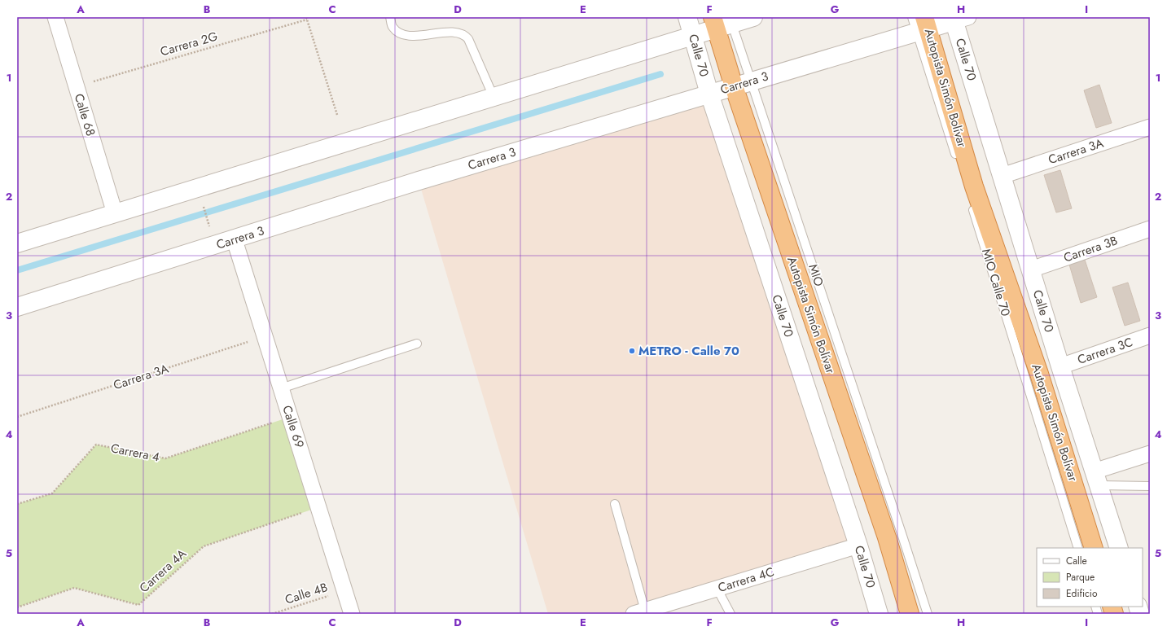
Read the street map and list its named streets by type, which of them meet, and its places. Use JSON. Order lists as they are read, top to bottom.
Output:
{
  "streets": {
    "highway": ["Autopista Simón Bolívar"],
    "street": [
      "Calle 70",
      "Carrera 3",
      "Calle 68",
      "Carrera 3A",
      "Carrera 3B",
      "Carrera 3C",
      "Calle 69",
      "Carrera 4C"
    ],
    "lane": ["MIO", "MIO Calle 70"],
    "path": [
      "Carrera 2G",
      "Carrera 4",
      "Carrera 4A",
      "Calle 4B"
    ]
  },
  "crossings": [
    ["Carrera 2G", "Calle 68"],
    ["Calle 70", "Carrera 3"],
    ["Calle 70", "Carrera 3A"],
    ["Calle 70", "Carrera 3B"],
    ["Calle 70", "Carrera 3C"],
    ["Calle 70", "Carrera 4C"],
    ["Carrera 3", "Autopista Simón Bolívar"],
    ["Carrera 3", "MIO"],
    ["Carrera 3", "MIO Calle 70"],
    ["Carrera 3", "Calle 69"],
    ["Autopista Simón Bolívar", "MIO"],
    ["Autopista Simón Bolívar", "MIO Calle 70"],
    ["Carrera 3A", "Calle 69"],
    ["Calle 69", "Carrera 4"],
    ["Calle 69", "Carrera 4A"],
    ["Calle 69", "Calle 4B"]
  ],
  "places": ["METRO - Calle 70"],
  "legend": ["Calle", "Parque", "Edificio"],
  "grid": {
    "columns": [
      "A",
      "B",
      "C",
      "D",
      "E",
      "F",
      "G",
      "H",
      "I"
    ],
    "rows": [
      "1",
      "2",
      "3",
      "4",
      "5"
    ]
  }
}
